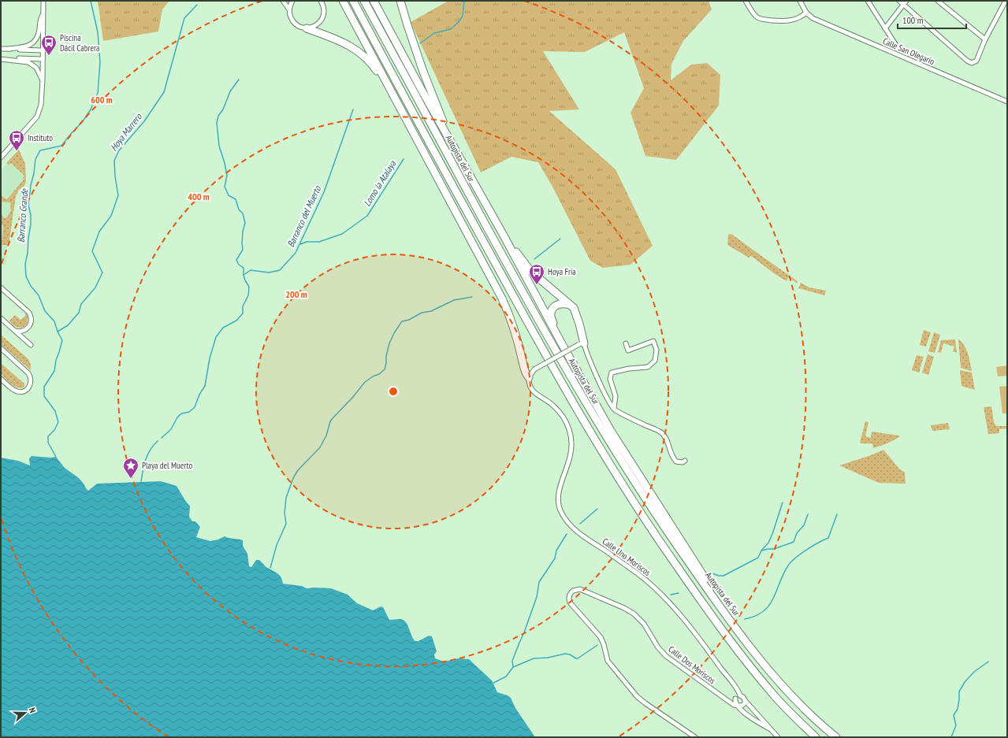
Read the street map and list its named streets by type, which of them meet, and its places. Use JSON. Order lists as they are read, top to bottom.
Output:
{
  "streets": {
    "highway": ["Autopista del Sur"],
    "street": ["Calle San Olegario", "Calle Uno Moriscos", "Calle Dos Moriscos"]
  },
  "water": [
    "Hoya Marrero",
    "Lomo la Atalaya",
    "Barranco Grande",
    "Barranco del Muerto"
  ],
  "places": {
    "bus stop": ["Piscina Dácil Cabrera", "Instituto", "Hoya Fría"],
    "place": ["Playa del Muerto"]
  },
  "scale_bar": "100 m",
  "north": "right",
  "rings": ["600 m", "400 m", "200 m"]
}
